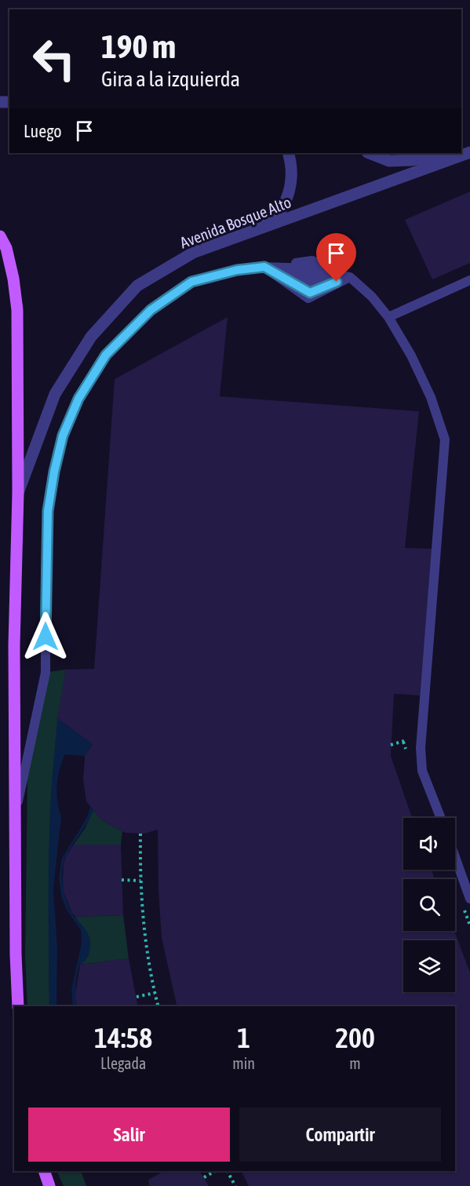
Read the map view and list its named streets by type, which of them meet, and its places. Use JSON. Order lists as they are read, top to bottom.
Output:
{
  "streets": {
    "street": ["Avenida Bosque Alto"]
  },
  "page": {
    "turn": ["190 m", "Gira a la izquierda"],
    "then": "Luego",
    "eta": [
      "14:58",
      "Llegada",
      "1",
      "min",
      "200",
      "m"
    ],
    "buttons": ["Salir", "Compartir"]
  }
}
